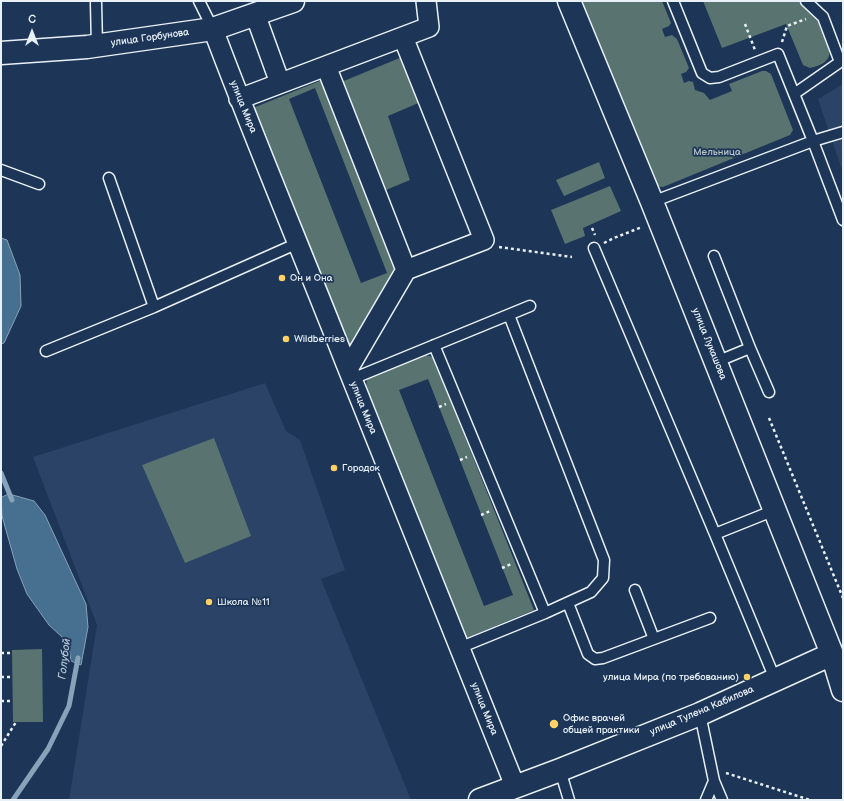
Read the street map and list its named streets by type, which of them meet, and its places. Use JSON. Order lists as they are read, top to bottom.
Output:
{
  "streets": {
    "street": [
      "улица Горбунова",
      "улица Мира",
      "улица Лукашова",
      "улица Тулена Кабилова"
    ]
  },
  "crossings": [
    ["улица Горбунова", "улица Мира"],
    ["улица Мира", "улица Тулена Кабилова"],
    ["улица Лукашова", "улица Тулена Кабилова"]
  ],
  "water": ["Голубой"],
  "parks": ["Мельница"],
  "places": [
    "Он и Она",
    "Wildberries",
    "Городок",
    "Школа №11",
    "улица Мира (по требованию)",
    "Офис врачей общей практики"
  ],
  "north": "top"
}
